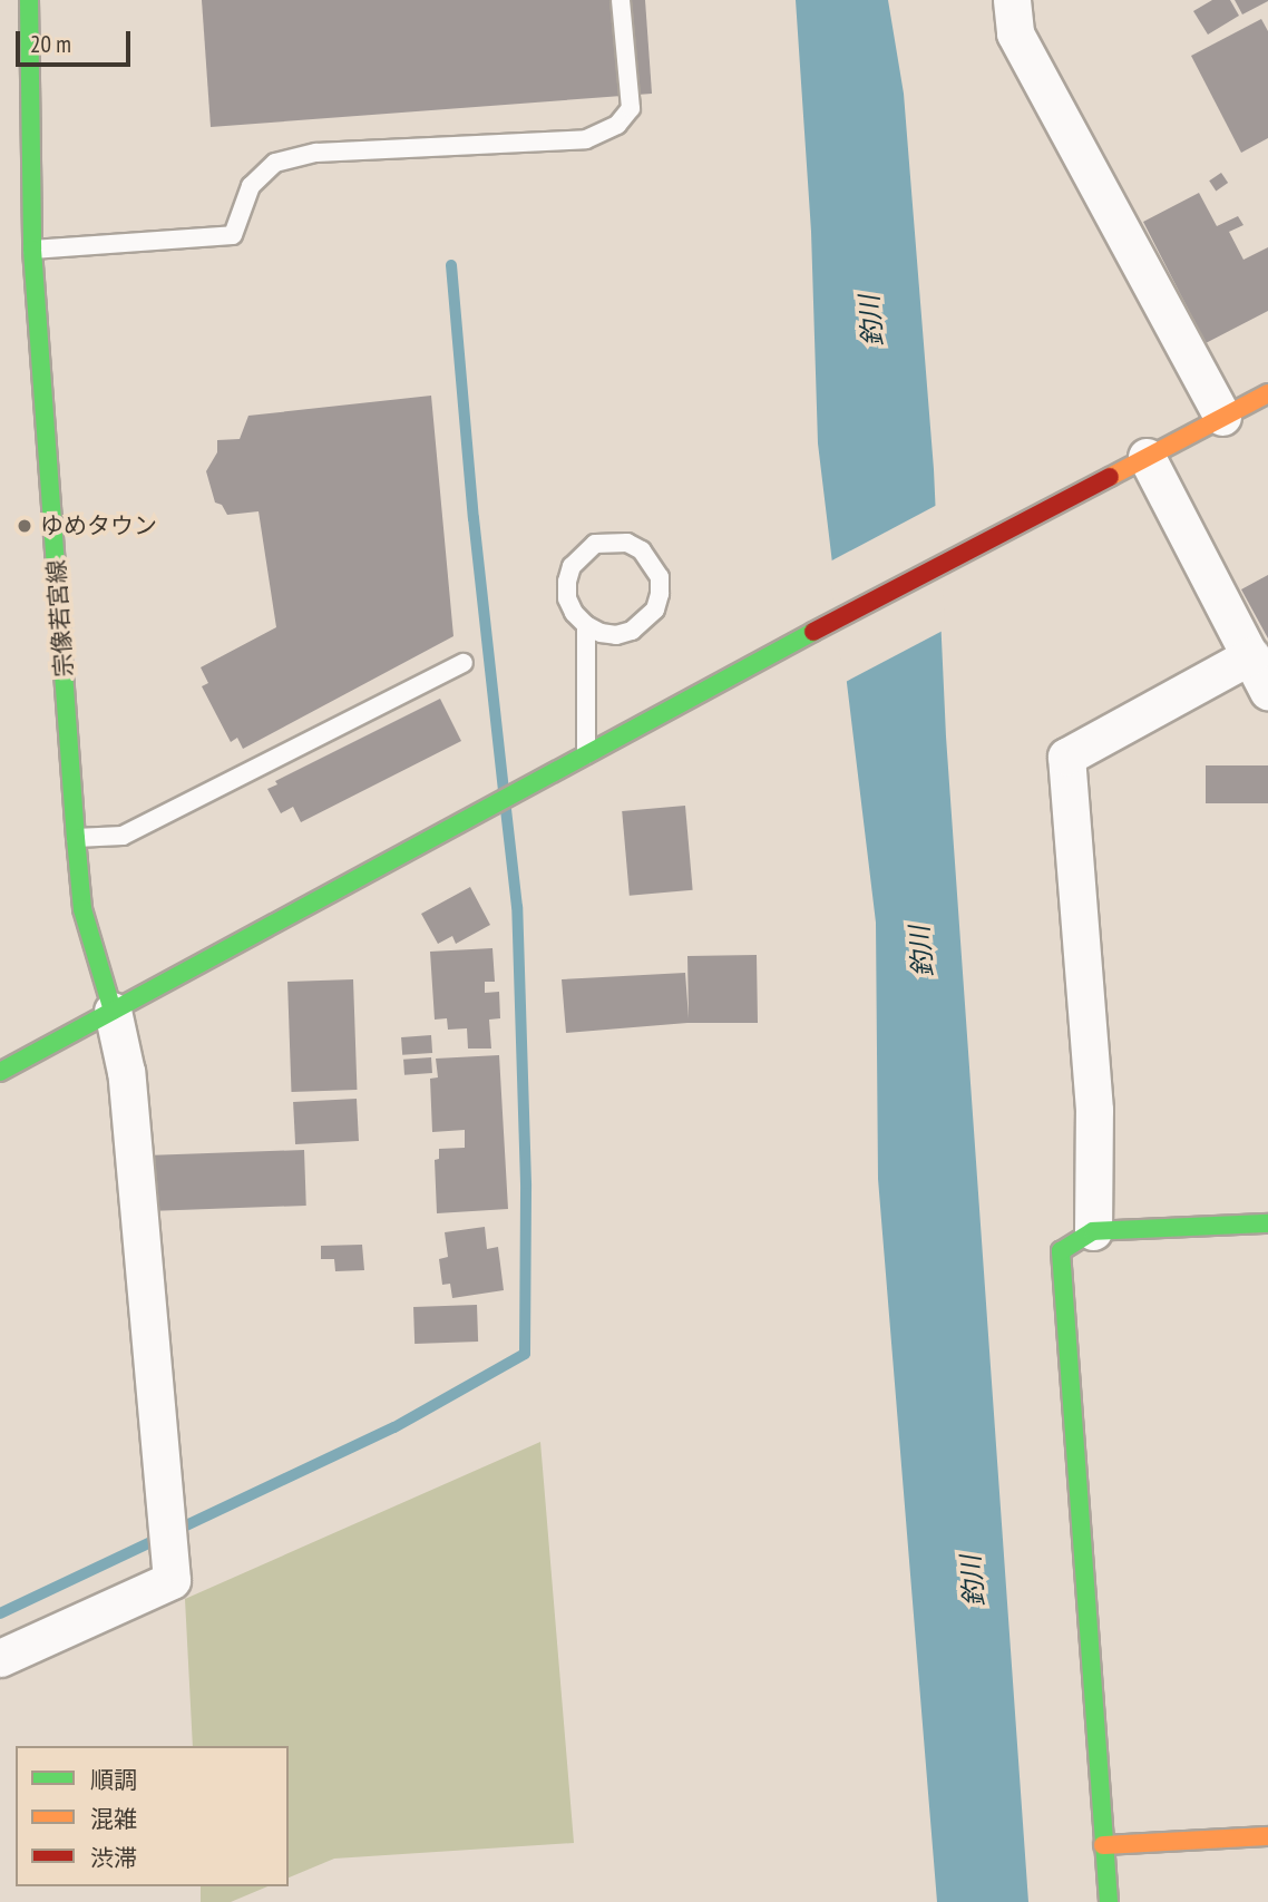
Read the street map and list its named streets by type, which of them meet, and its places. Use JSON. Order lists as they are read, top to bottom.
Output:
{
  "streets": {
    "street": ["宗像若宮線"]
  },
  "water": ["釣川"],
  "places": ["ゆめタウン"],
  "legend": ["順調", "混雑", "渋滞"],
  "scale_bar": "20 m"
}
